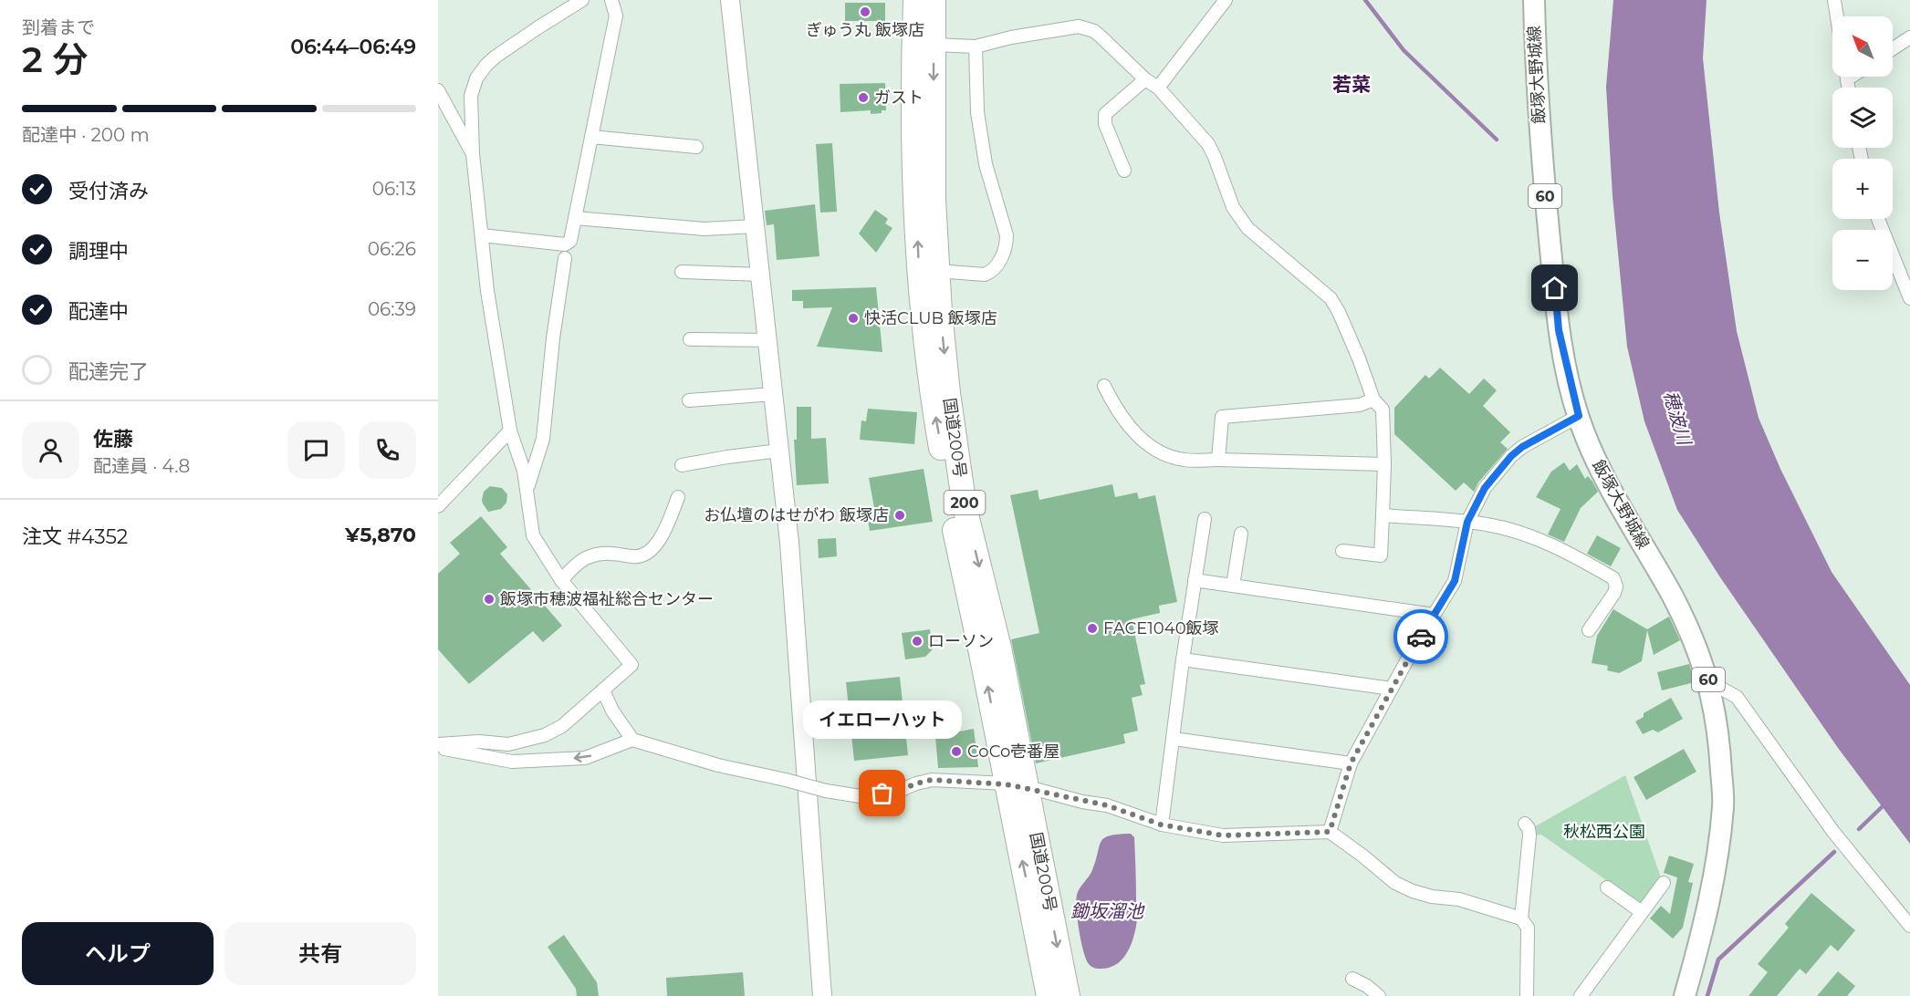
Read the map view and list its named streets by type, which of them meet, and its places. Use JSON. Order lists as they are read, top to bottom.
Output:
{
  "streets": {
    "highway": ["国道200号", "200"],
    "main road": ["飯塚大野城線", "60"]
  },
  "districts": ["若菜"],
  "water": ["穂波川", "鋤坂溜池"],
  "parks": ["秋松西公園"],
  "places": [
    "ぎゅう丸 飯塚店",
    "ガスト",
    "快活CLUB 飯塚店",
    "お仏壇のはせがわ 飯塚店",
    "飯塚市穂波福祉総合センター",
    "FACE1040飯塚",
    "ローソン",
    "CoCo壱番屋",
    "イエローハット"
  ],
  "north": "top left",
  "page": {
    "heading": ["2 分", "到着まで", "06:44–06:49"],
    "panel": [
      "佐藤",
      "配達員 · 4.8",
      "注文 #4352",
      "¥5,870"
    ],
    "map_buttons": ["+", "−"],
    "bar": "配達中 · 200 m",
    "list": [
      ["受付済み", "06:13"],
      ["調理中", "06:26"],
      ["配達中", "06:39"],
      "配達完了"
    ],
    "bubble": "イエローハット",
    "buttons": ["ヘルプ", "共有"]
  }
}
